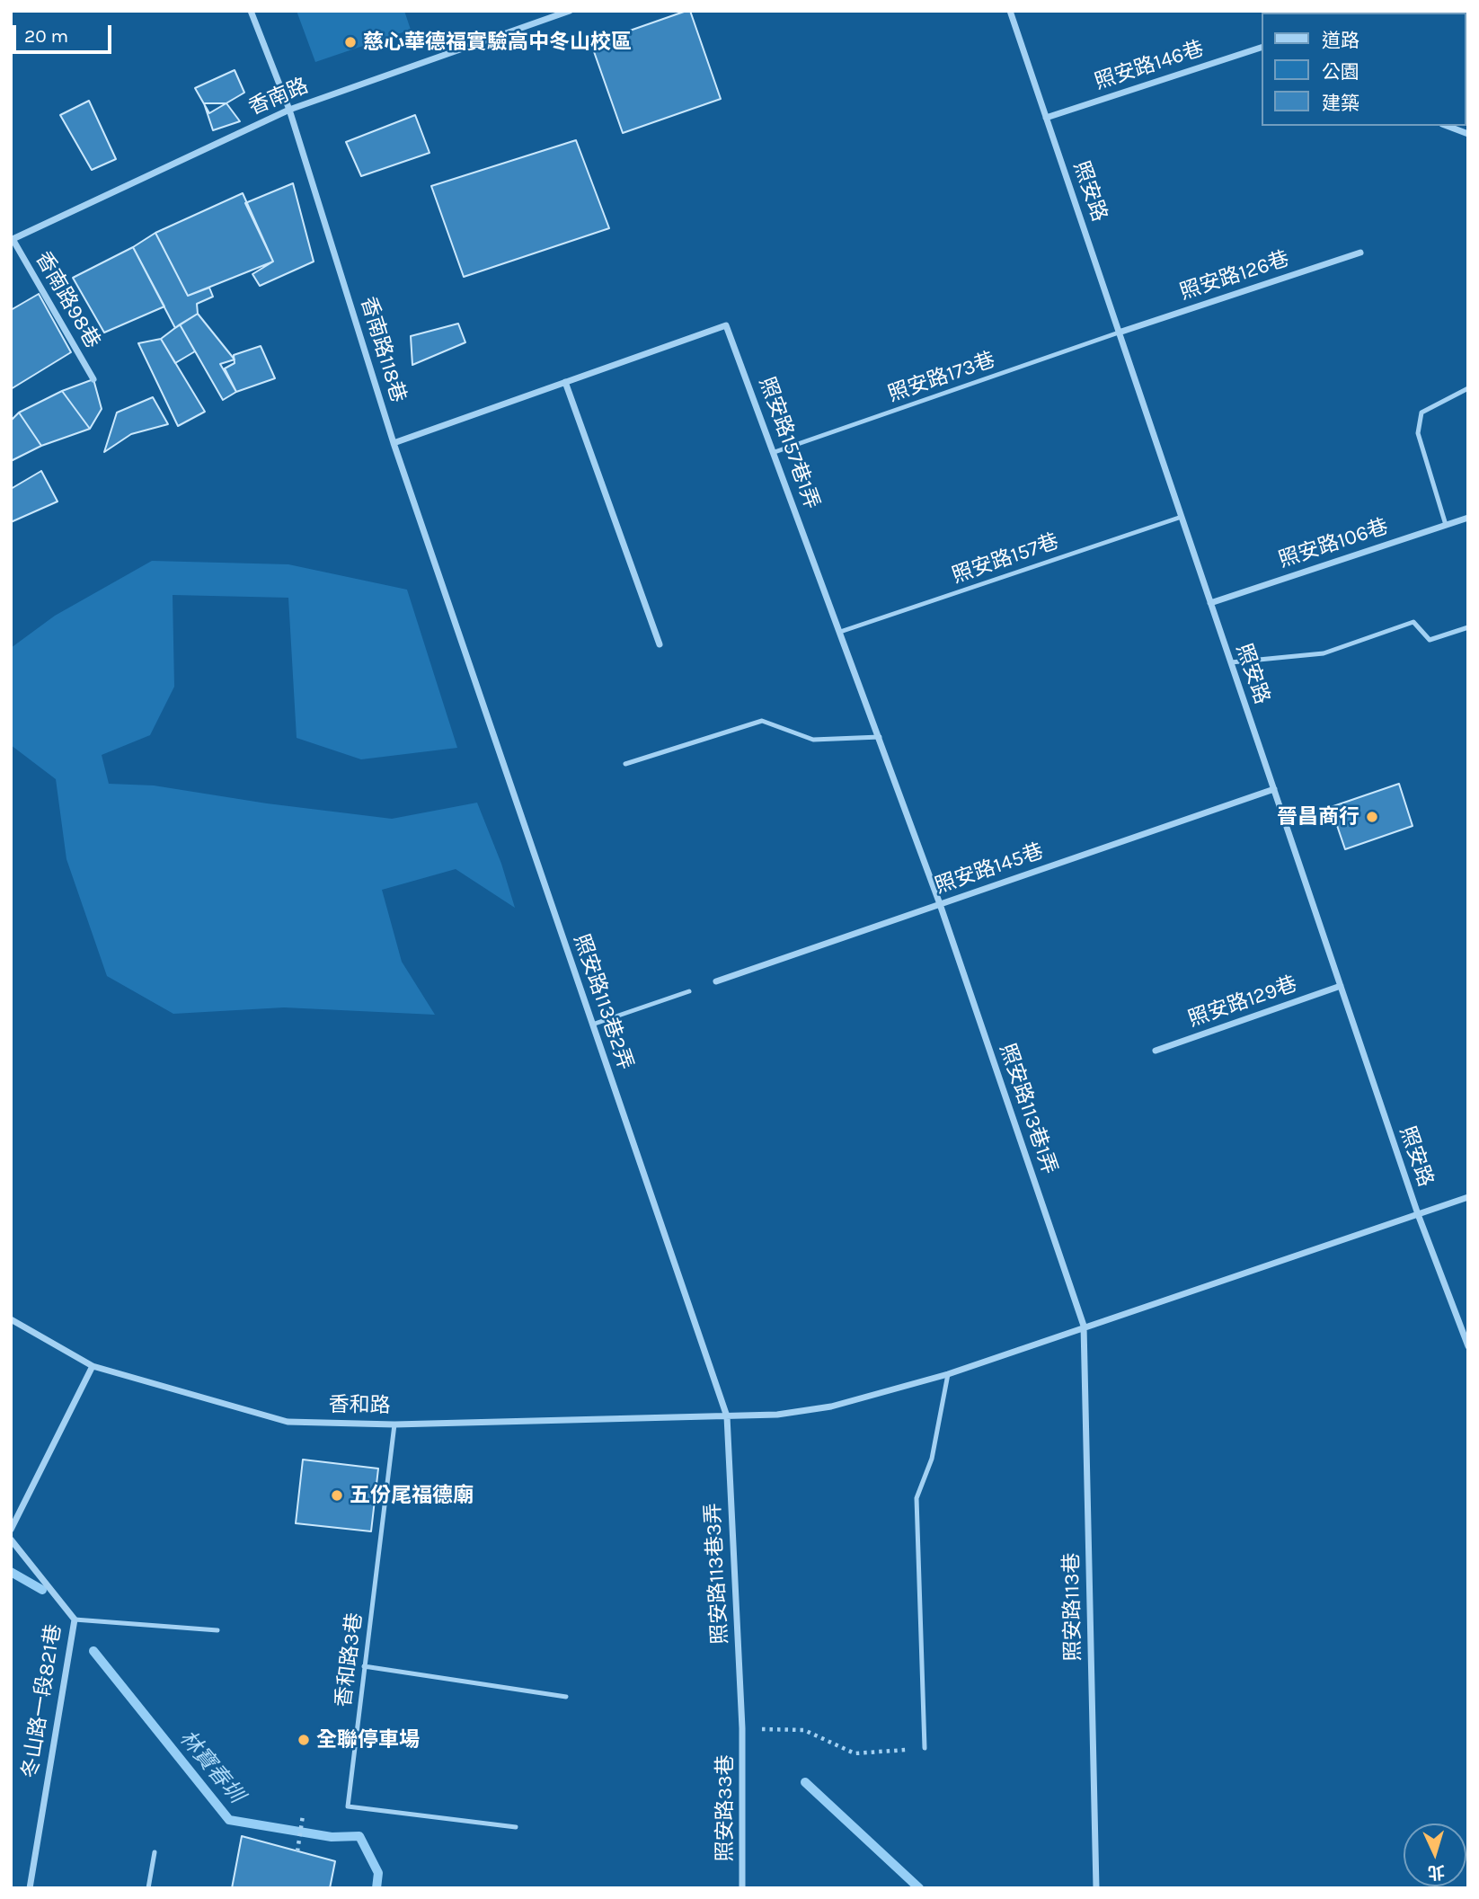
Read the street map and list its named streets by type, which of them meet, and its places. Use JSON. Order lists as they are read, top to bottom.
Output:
{
  "streets": {
    "street": [
      "照安路146巷",
      "香南路",
      "照安路",
      "照安路126巷",
      "香南路98巷",
      "香南路118巷",
      "照安路157巷1弄",
      "照安路106巷",
      "照安路145巷",
      "照安路113巷2弄",
      "照安路129巷",
      "照安路113巷1弄",
      "香和路",
      "照安路113巷3弄",
      "照安路113巷",
      "冬山路一段821巷",
      "照安路33巷"
    ],
    "lane": ["照安路173巷", "照安路157巷", "香和路3巷"]
  },
  "crossings": [
    ["照安路146巷", "照安路"],
    ["香南路", "香南路98巷"],
    ["香南路", "香南路118巷"],
    ["照安路", "照安路126巷"],
    ["照安路", "照安路173巷"],
    ["照安路", "照安路106巷"],
    ["照安路", "照安路157巷"],
    ["照安路", "照安路145巷"],
    ["照安路", "照安路129巷"],
    ["照安路126巷", "照安路173巷"],
    ["香南路118巷", "照安路157巷1弄"],
    ["香南路118巷", "照安路113巷2弄"],
    ["照安路173巷", "照安路157巷1弄"],
    ["照安路157巷1弄", "照安路157巷"],
    ["照安路157巷1弄", "照安路145巷"],
    ["照安路157巷1弄", "照安路113巷1弄"],
    ["照安路145巷", "照安路113巷1弄"],
    ["照安路113巷2弄", "香和路"],
    ["照安路113巷2弄", "照安路113巷3弄"],
    ["照安路113巷1弄", "照安路113巷"],
    ["香和路", "照安路113巷3弄"],
    ["香和路", "香和路3巷"],
    ["照安路113巷3弄", "照安路33巷"]
  ],
  "water": ["林寶春圳"],
  "places": [
    "慈心華德福實驗高中冬山校區",
    "晉昌商行",
    "五份尾福德廟",
    "全聯停車場"
  ],
  "legend": ["道路", "公園", "建築"],
  "scale_bar": "20 m",
  "north": "bottom"
}
